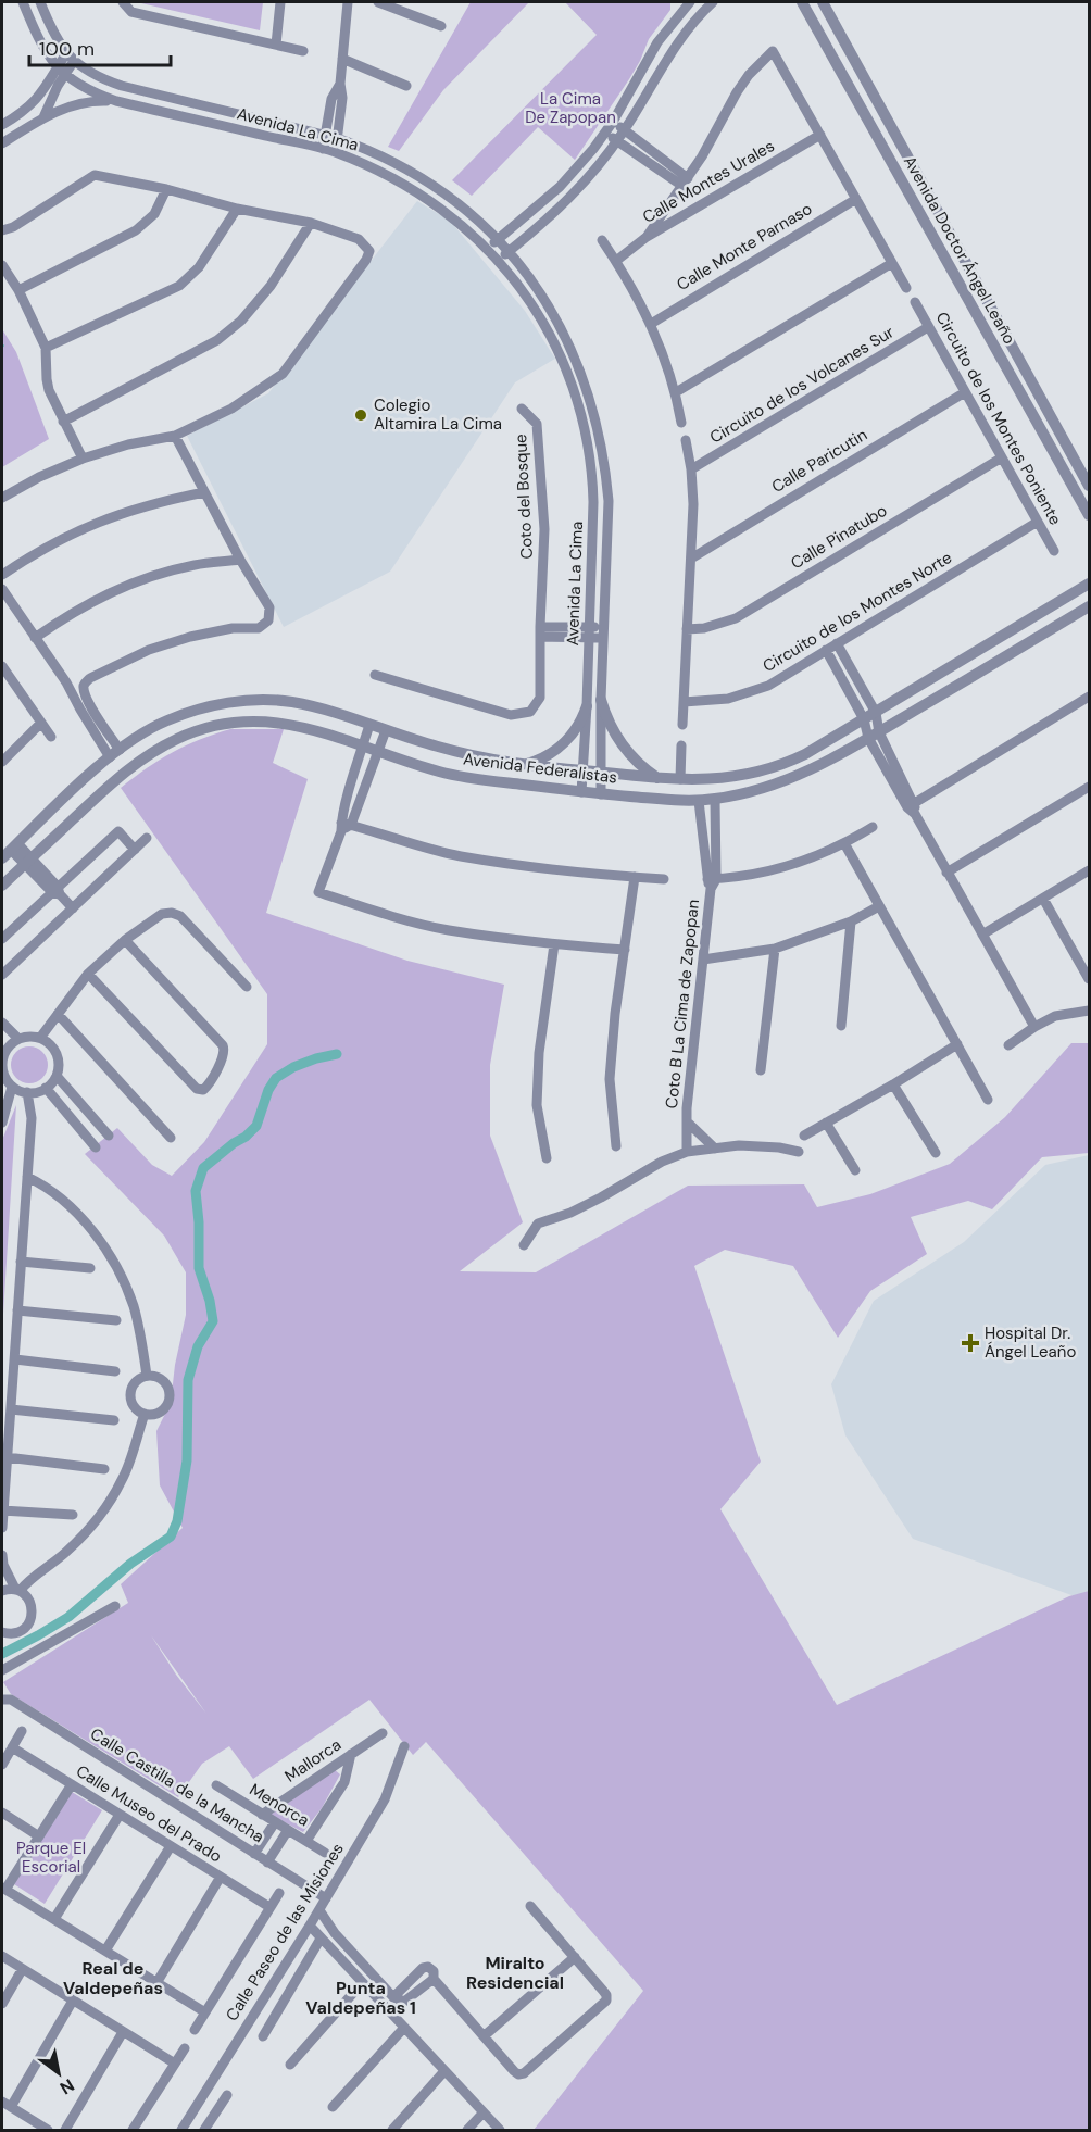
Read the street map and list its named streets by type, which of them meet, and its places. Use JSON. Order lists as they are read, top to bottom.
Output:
{
  "streets": {
    "street": [
      "Avenida La Cima",
      "Calle Montes Urales",
      "Calle Monte Parnaso",
      "Avenida Doctor Ángel Leaño",
      "Circuito de los Volcanes Sur",
      "Circuito de los Montes Poniente",
      "Calle Paricutin",
      "Coto del Bosque",
      "Calle Pinatubo",
      "Circuito de los Montes Norte",
      "Avenida Federalistas",
      "Coto B La Cima de Zapopan",
      "Mallorca",
      "Calle Castilla de la Mancha",
      "Menorca",
      "Calle Museo del Prado",
      "Calle Paseo de las Misiones"
    ]
  },
  "crossings": [
    ["Avenida La Cima", "Avenida Federalistas"],
    ["Circuito de los Volcanes Sur", "Circuito de los Montes Poniente"],
    ["Circuito de los Montes Poniente", "Calle Paricutin"],
    ["Circuito de los Montes Poniente", "Calle Pinatubo"],
    ["Circuito de los Montes Poniente", "Circuito de los Montes Norte"],
    ["Avenida Federalistas", "Coto B La Cima de Zapopan"],
    ["Mallorca", "Menorca"],
    ["Calle Castilla de la Mancha", "Calle Paseo de las Misiones"]
  ],
  "districts": ["Miralto Residencial", "Real de Valdepeñas", "Punta Valdepeñas 1"],
  "parks": ["La Cima De Zapopan", "Parque El Escorial"],
  "places": {
    "other": ["Colegio Altamira La Cima"],
    "health": ["Hospital Dr. Ángel Leaño"]
  },
  "scale_bar": "100 m",
  "north": "bottom right"
}
